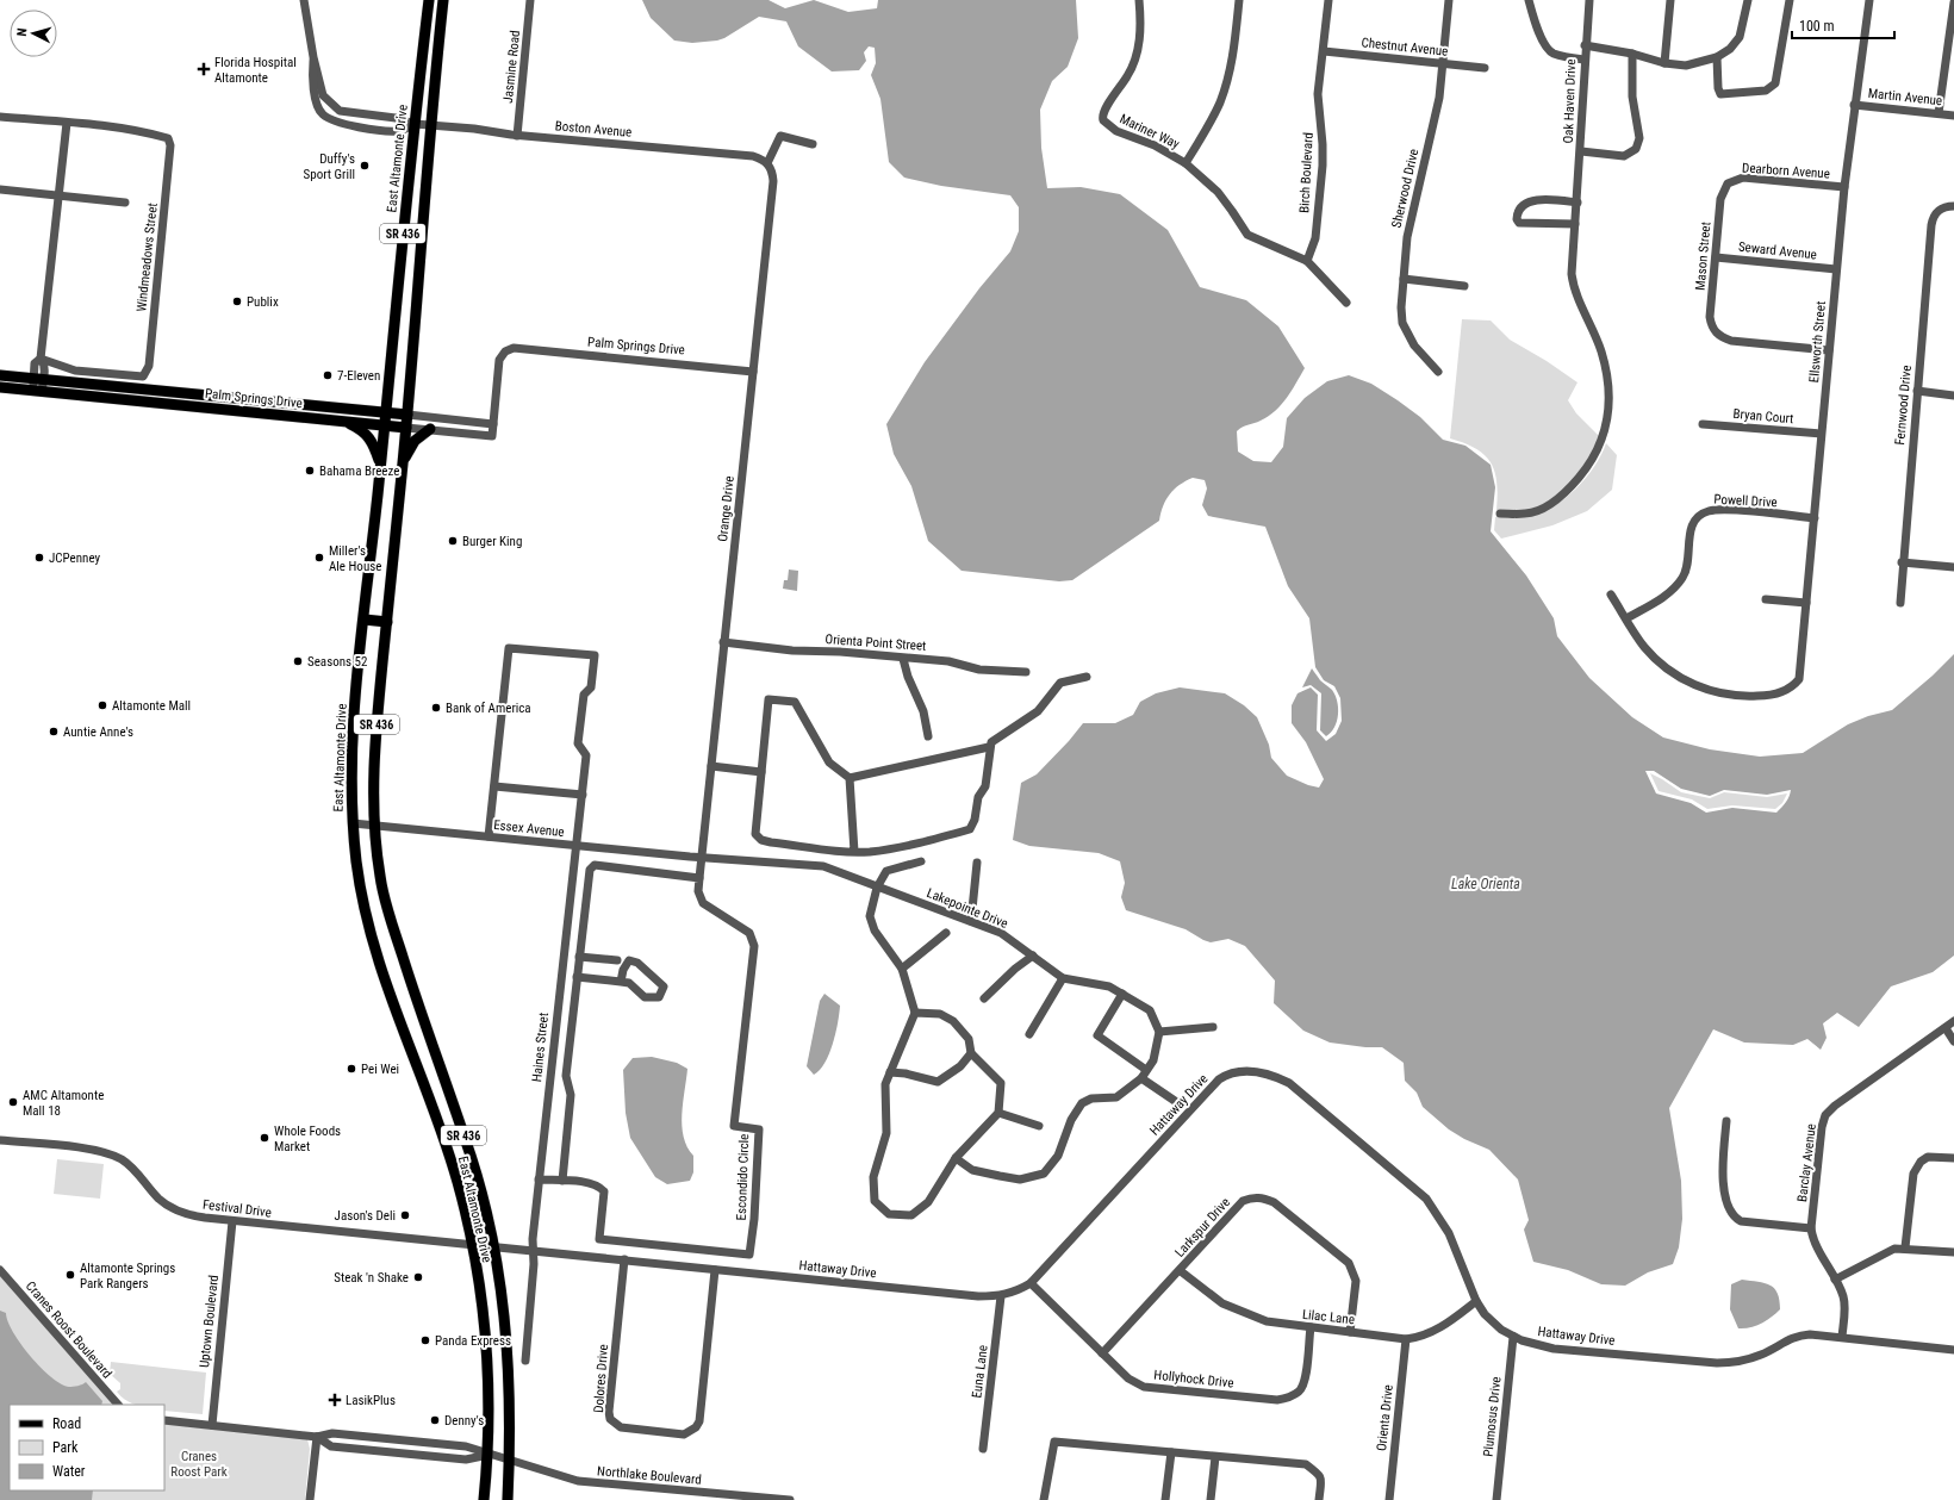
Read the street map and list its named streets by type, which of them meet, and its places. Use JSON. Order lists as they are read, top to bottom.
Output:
{
  "streets": {
    "main road": ["East Altamonte Drive", "SR 436", "Palm Springs Drive"],
    "street": [
      "Chestnut Avenue",
      "Jasmine Road",
      "Martin Avenue",
      "Oak Haven Drive",
      "Boston Avenue",
      "Mariner Way",
      "Dearborn Avenue",
      "Birch Boulevard",
      "Sherwood Drive",
      "Seward Avenue",
      "Mason Street",
      "Windmeadows Street",
      "Ellsworth Street",
      "Fernwood Drive",
      "Bryan Court",
      "Powell Drive",
      "Orange Drive",
      "Orienta Point Street",
      "Essex Avenue",
      "Lakepointe Drive",
      "Haines Street",
      "Hattaway Drive",
      "Barclay Avenue",
      "Escondido Circle",
      "Festival Drive",
      "Larkspur Drive",
      "Lilac Lane",
      "Uptown Boulevard",
      "Cranes Roost Boulevard",
      "Euna Lane",
      "Dolores Drive",
      "Hollyhock Drive",
      "Plumosus Drive",
      "Orienta Drive",
      "Northlake Boulevard"
    ]
  },
  "crossings": [
    ["Chestnut Avenue", "Birch Boulevard"],
    ["Chestnut Avenue", "Sherwood Drive"],
    ["Jasmine Road", "Boston Avenue"],
    ["Martin Avenue", "Ellsworth Street"],
    ["Boston Avenue", "East Altamonte Drive"],
    ["Boston Avenue", "SR 436"],
    ["Boston Avenue", "Orange Drive"],
    ["Mariner Way", "Birch Boulevard"],
    ["East Altamonte Drive", "SR 436"],
    ["East Altamonte Drive", "Palm Springs Drive"],
    ["East Altamonte Drive", "Essex Avenue"],
    ["East Altamonte Drive", "Hattaway Drive"],
    ["East Altamonte Drive", "Festival Drive"],
    ["East Altamonte Drive", "Northlake Boulevard"],
    ["Dearborn Avenue", "Mason Street"],
    ["Dearborn Avenue", "Ellsworth Street"],
    ["SR 436", "Palm Springs Drive"],
    ["SR 436", "Essex Avenue"],
    ["Seward Avenue", "Mason Street"],
    ["Seward Avenue", "Ellsworth Street"],
    ["Mason Street", "Ellsworth Street"],
    ["Ellsworth Street", "Bryan Court"],
    ["Ellsworth Street", "Powell Drive"],
    ["Palm Springs Drive", "Orange Drive"],
    ["Orange Drive", "Orienta Point Street"],
    ["Orange Drive", "Essex Avenue"],
    ["Orange Drive", "Lakepointe Drive"],
    ["Orange Drive", "Escondido Circle"],
    ["Essex Avenue", "Lakepointe Drive"],
    ["Essex Avenue", "Haines Street"],
    ["Essex Avenue", "Escondido Circle"],
    ["Lakepointe Drive", "Escondido Circle"],
    ["Haines Street", "Hattaway Drive"],
    ["Haines Street", "Escondido Circle"],
    ["Hattaway Drive", "Barclay Avenue"],
    ["Hattaway Drive", "Festival Drive"],
    ["Hattaway Drive", "Lilac Lane"],
    ["Hattaway Drive", "Euna Lane"],
    ["Hattaway Drive", "Dolores Drive"],
    ["Hattaway Drive", "Hollyhock Drive"],
    ["Hattaway Drive", "Plumosus Drive"],
    ["Festival Drive", "Uptown Boulevard"],
    ["Larkspur Drive", "Lilac Lane"],
    ["Larkspur Drive", "Hollyhock Drive"],
    ["Lilac Lane", "Hollyhock Drive"],
    ["Lilac Lane", "Orienta Drive"]
  ],
  "water": ["Lake Orienta"],
  "parks": ["Cranes Roost Park"],
  "places": {
    "health": ["Florida Hospital Altamonte", "LasikPlus"],
    "other": [
      "Duffy's Sport Grill",
      "Publix",
      "7-Eleven",
      "Bahama Breeze",
      "Burger King",
      "JCPenney",
      "Miller's Ale House",
      "Seasons 52",
      "Altamonte Mall",
      "Bank of America",
      "Auntie Anne's",
      "Pei Wei",
      "AMC Altamonte Mall 18",
      "Whole Foods Market",
      "Jason's Deli",
      "Altamonte Springs Park Rangers",
      "Steak 'n Shake",
      "Panda Express",
      "Denny's"
    ]
  },
  "legend": ["Road", "Park", "Water"],
  "scale_bar": "100 m",
  "north": "left"
}
